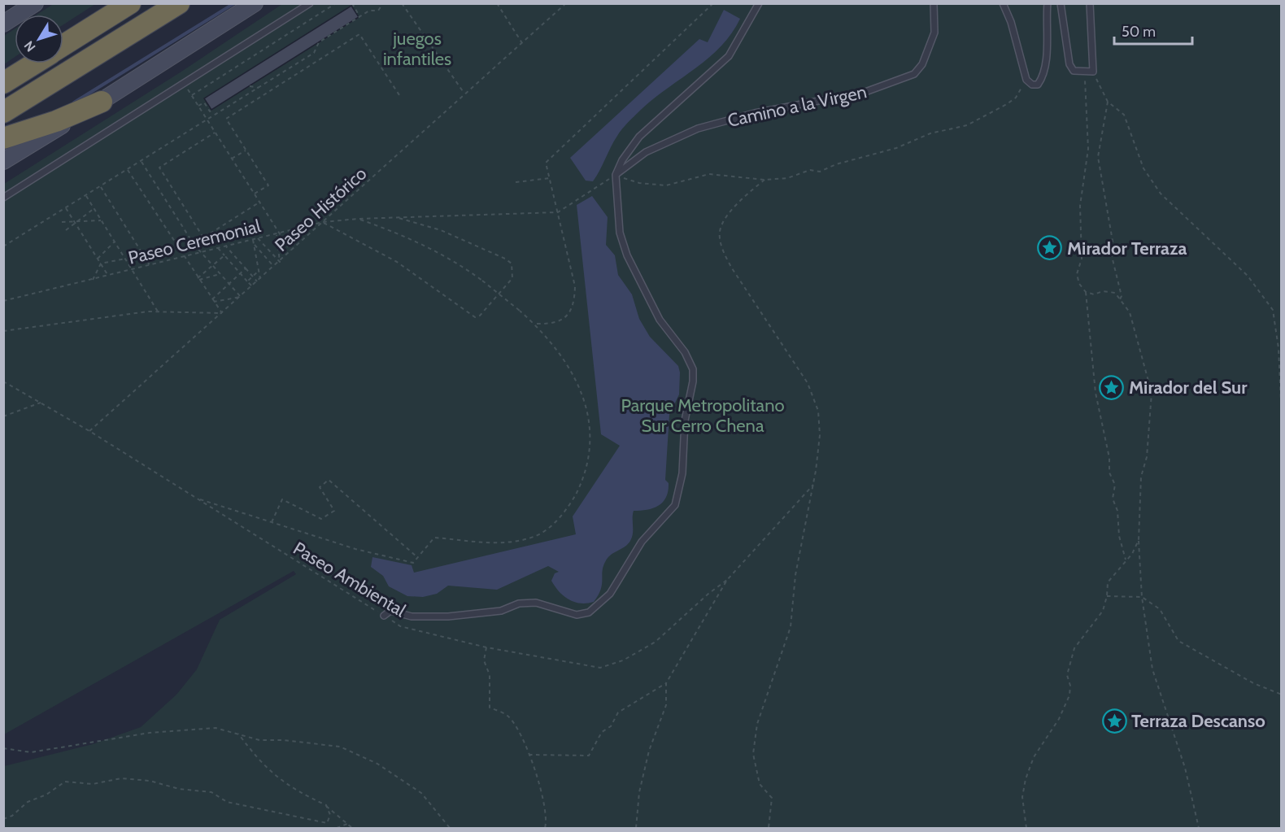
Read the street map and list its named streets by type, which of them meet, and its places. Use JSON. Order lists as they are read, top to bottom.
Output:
{
  "streets": {
    "lane": ["Camino a la Virgen"],
    "path": ["Paseo Histórico", "Paseo Ceremonial", "Paseo Ambiental"]
  },
  "crossings": [
    ["Paseo Histórico", "Paseo Ceremonial"],
    ["Paseo Histórico", "Paseo Ambiental"]
  ],
  "parks": ["juegos infantiles", "Parque Metropolitano Sur Cerro Chena"],
  "places": {
    "place": ["Mirador Terraza", "Mirador del Sur", "Terraza Descanso"]
  },
  "scale_bar": "50 m",
  "north": "bottom left"
}
